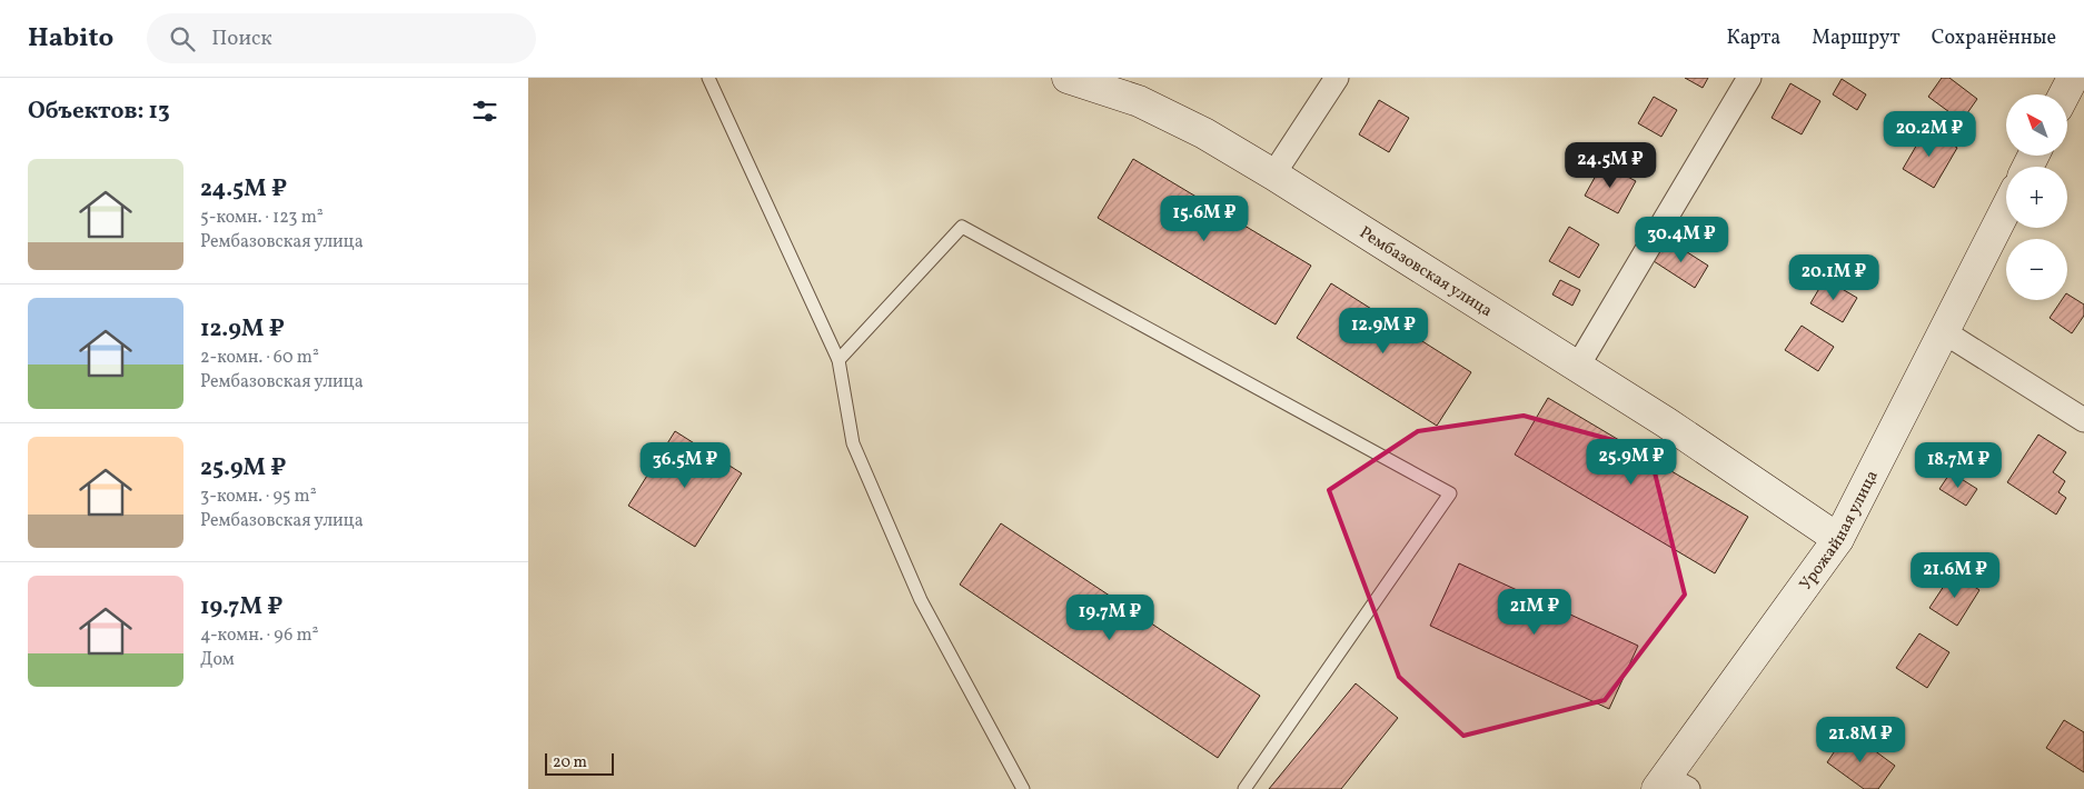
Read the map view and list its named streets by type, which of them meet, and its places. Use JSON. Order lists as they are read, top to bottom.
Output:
{
  "streets": {
    "street": ["Рембазовская улица", "Урожайная улица"]
  },
  "crossings": [
    ["Рембазовская улица", "Урожайная улица"]
  ],
  "scale_bar": "20 m",
  "north": "top left",
  "page": {
    "header": "Habito",
    "search": "Поиск",
    "nav": ["Карта", "Маршрут", "Сохранённые"],
    "heading": "Объектов: 13",
    "map_buttons": ["+", "−"],
    "price": [
      "20.2M ₽",
      "24.5M ₽",
      "15.6M ₽",
      "30.4M ₽",
      "20.1M ₽",
      "12.9M ₽",
      "25.9M ₽",
      "36.5M ₽",
      "18.7M ₽",
      "21.6M ₽",
      "21M ₽",
      "19.7M ₽",
      "21.8M ₽"
    ],
    "list": [
      {
        "name": "24.5M ₽",
        "note": "5-комн. · 123 m² · Рембазовская улица"
      },
      {
        "name": "12.9M ₽",
        "note": "2-комн. · 60 m² · Рембазовская улица"
      },
      {
        "name": "25.9M ₽",
        "note": "3-комн. · 95 m² · Рембазовская улица"
      },
      {
        "name": "19.7M ₽",
        "note": "4-комн. · 96 m² · Дом"
      }
    ],
    "scale": "20 m"
  }
}
